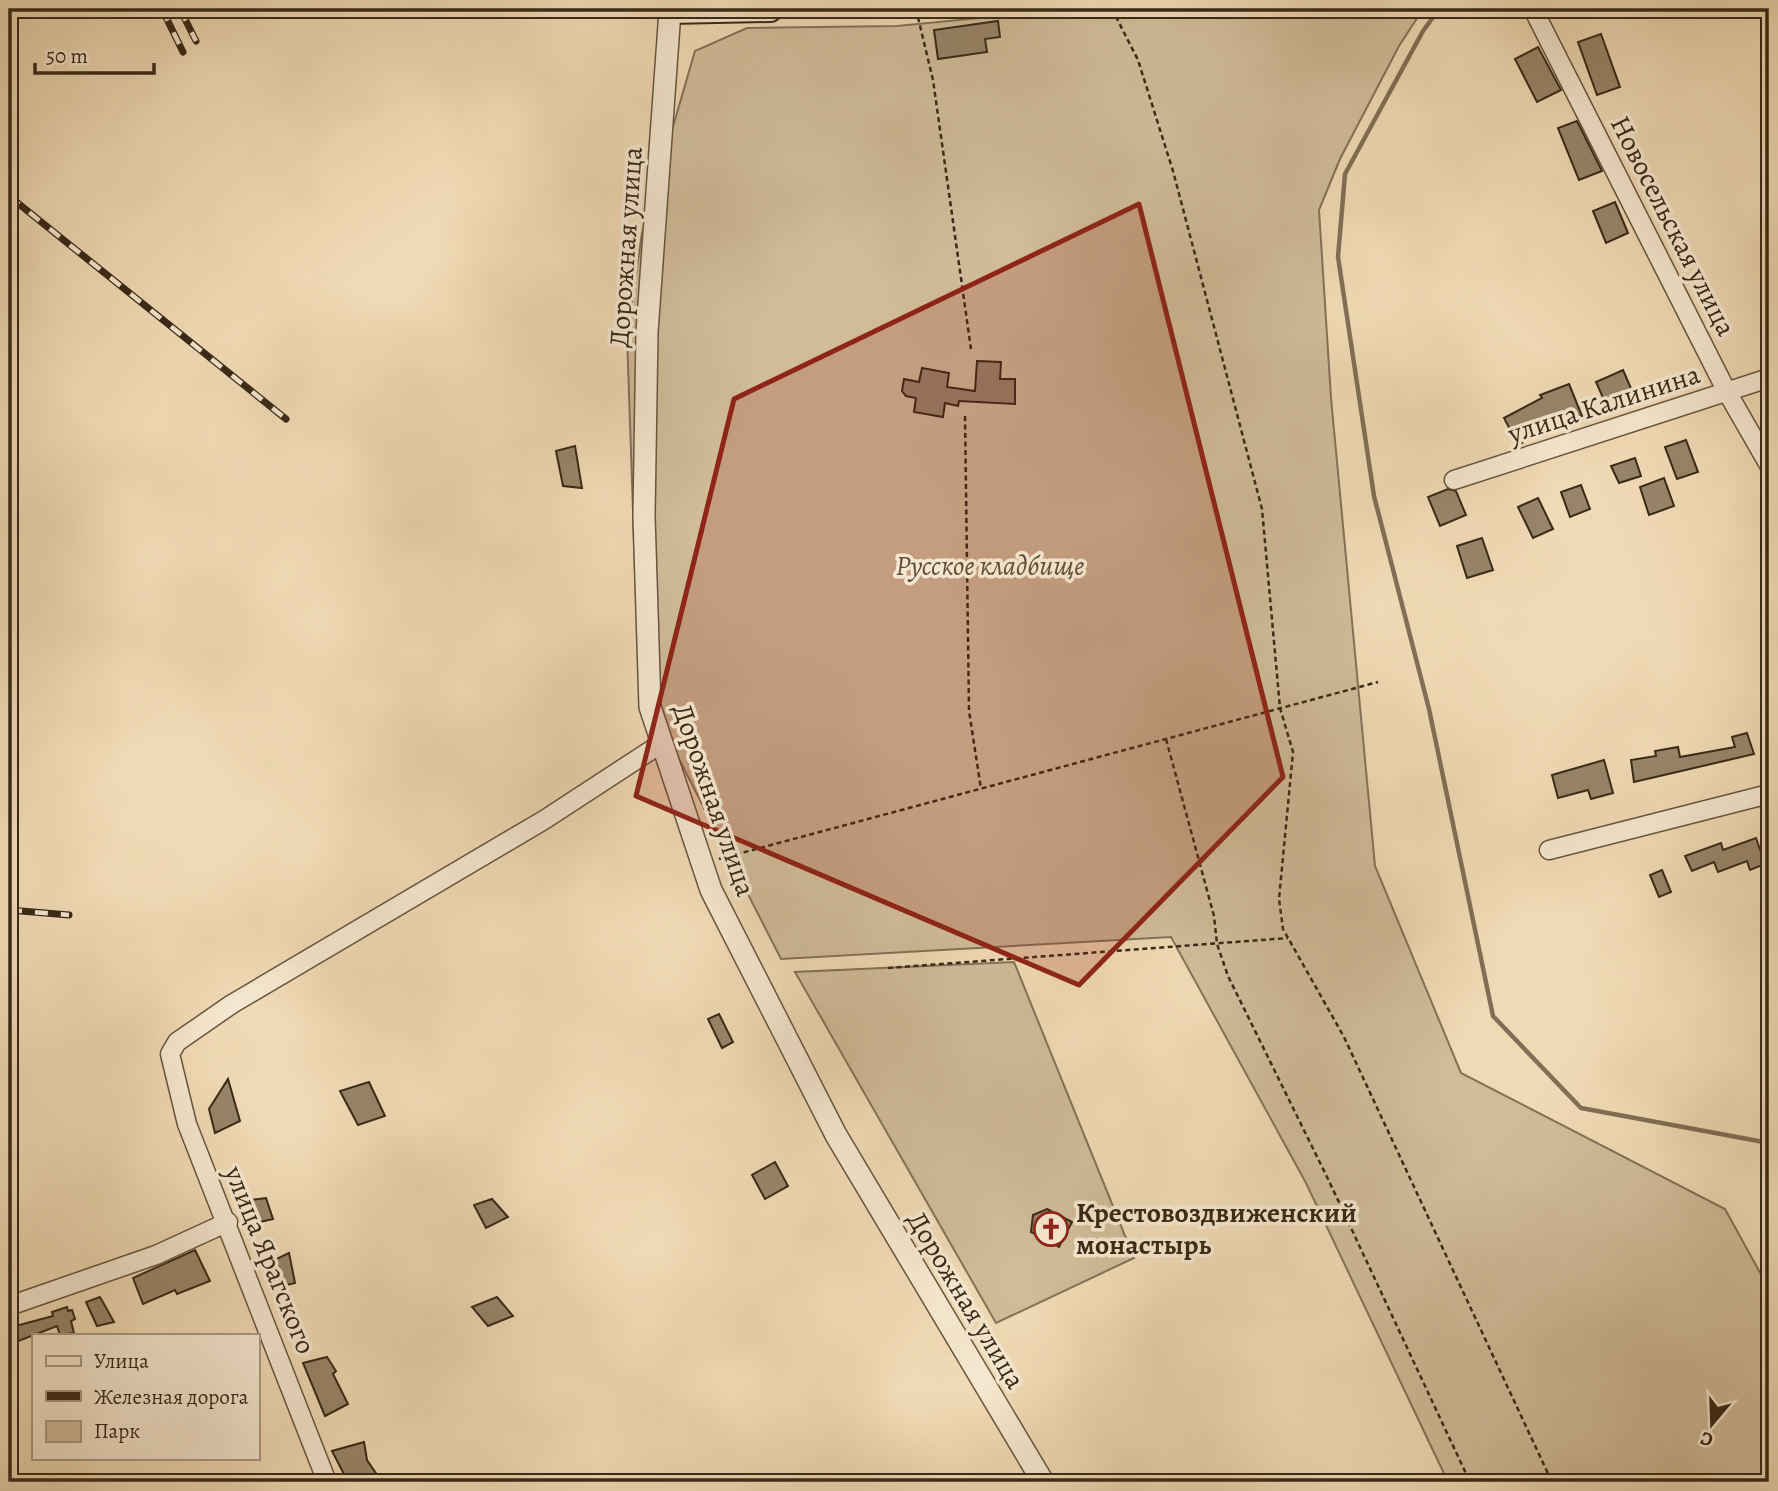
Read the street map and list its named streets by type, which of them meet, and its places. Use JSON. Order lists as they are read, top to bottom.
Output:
{
  "streets": {
    "street": [
      "Новосельская улица",
      "Дорожная улица",
      "улица Калинина",
      "улица Ярагского"
    ]
  },
  "crossings": [
    ["Новосельская улица", "улица Калинина"],
    ["Дорожная улица", "улица Ярагского"]
  ],
  "parks": ["Русское кладбище"],
  "places": {
    "church": ["Крестовоздвиженский монастырь"]
  },
  "legend": ["Улица", "Железная дорога", "Парк"],
  "scale_bar": "50 m",
  "north": "bottom"
}
